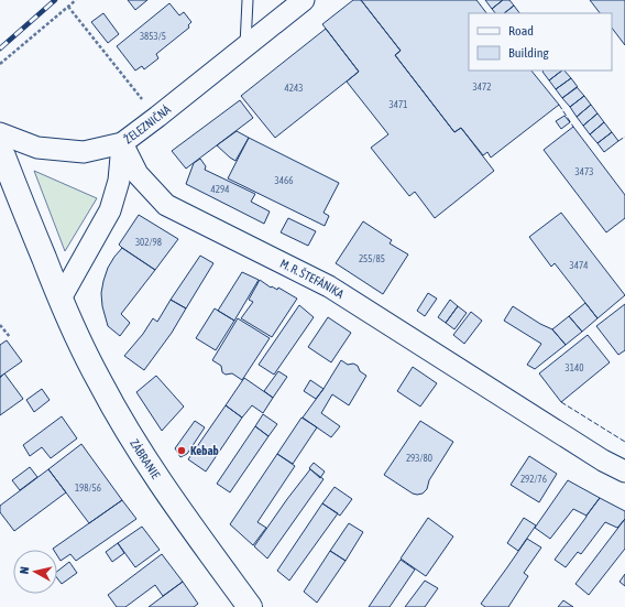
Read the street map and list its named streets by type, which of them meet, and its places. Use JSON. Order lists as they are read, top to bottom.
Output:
{
  "streets": {
    "main road": ["ZÁBRANIE"],
    "street": ["ŽELEZNIČNÁ", "M. R. ŠTEFÁNIKA"]
  },
  "crossings": [
    ["ŽELEZNIČNÁ", "M. R. ŠTEFÁNIKA"],
    ["ŽELEZNIČNÁ", "ZÁBRANIE"]
  ],
  "places": ["Kebab"],
  "house_numbers": [
    "3853/5",
    "3472",
    "4243",
    "3471",
    "3473",
    "3466",
    "4294",
    "302/98",
    "255/85",
    "3474",
    "3140",
    "293/80",
    "292/76",
    "198/56"
  ],
  "legend": ["Road", "Building"],
  "north": "left"
}
